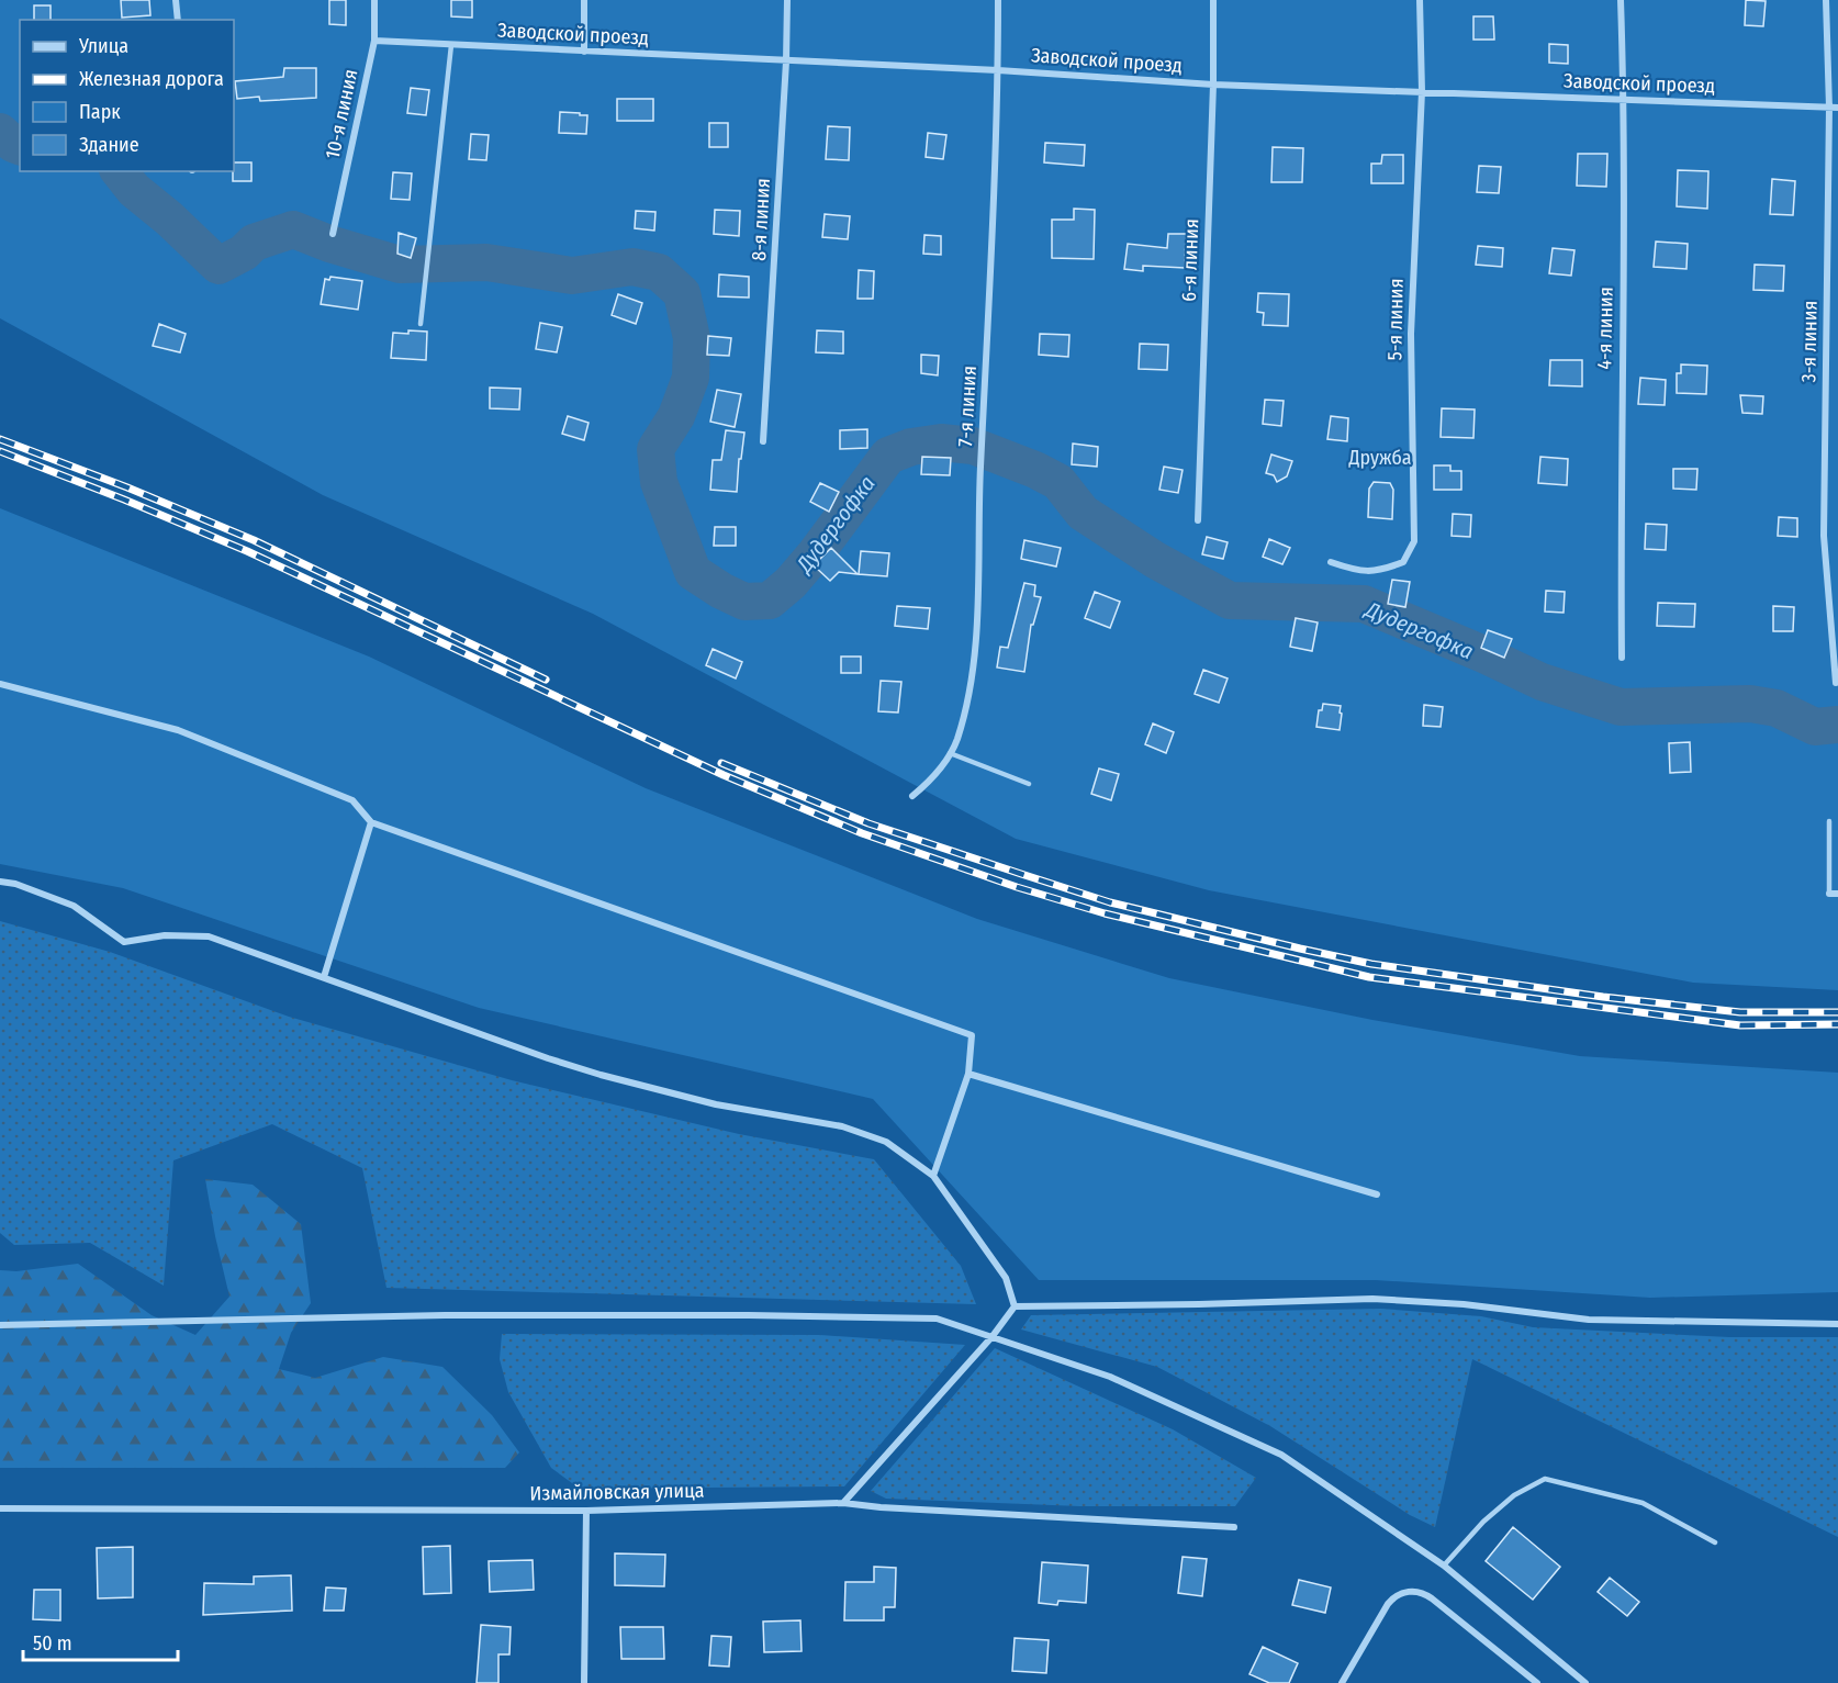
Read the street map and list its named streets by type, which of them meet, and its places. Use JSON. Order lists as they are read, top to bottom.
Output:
{
  "streets": {
    "street": [
      "Заводской проезд",
      "10-я линия",
      "8-я линия",
      "6-я линия",
      "5-я линия",
      "4-я линия",
      "3-я линия",
      "7-я линия",
      "Измайловская улица"
    ]
  },
  "crossings": [
    ["Заводской проезд", "10-я линия"],
    ["Заводской проезд", "8-я линия"],
    ["Заводской проезд", "6-я линия"],
    ["Заводской проезд", "5-я линия"],
    ["Заводской проезд", "4-я линия"],
    ["Заводской проезд", "3-я линия"],
    ["Заводской проезд", "7-я линия"]
  ],
  "water": ["Дудергофка"],
  "parks": ["Дружба"],
  "legend": [
    "Улица",
    "Железная дорога",
    "Парк",
    "Здание"
  ],
  "scale_bar": "50 m"
}
